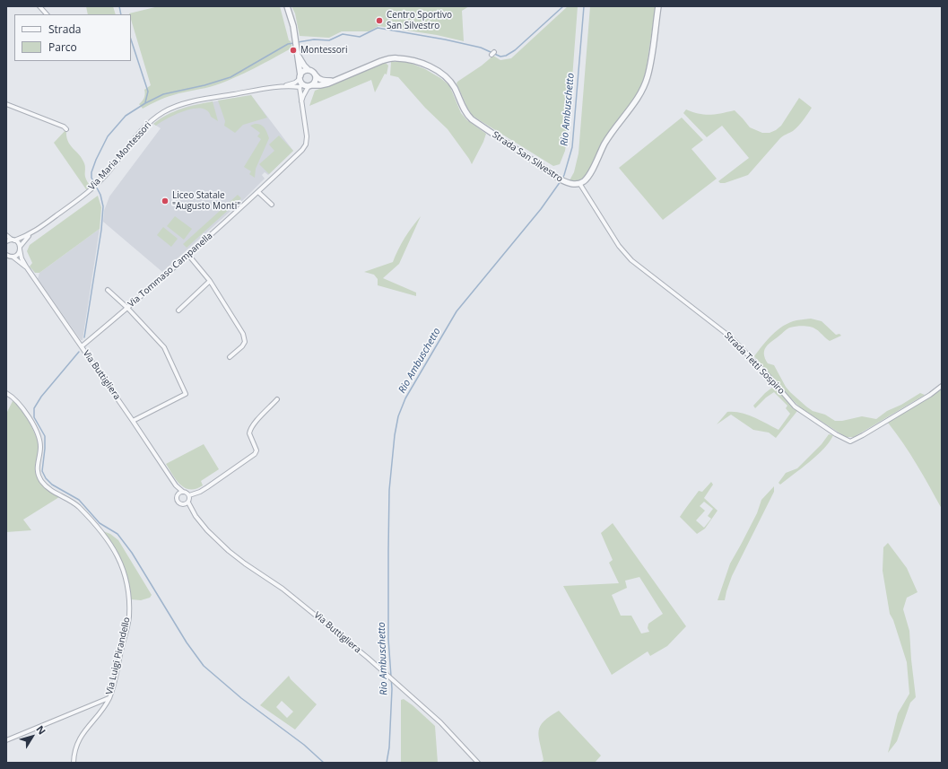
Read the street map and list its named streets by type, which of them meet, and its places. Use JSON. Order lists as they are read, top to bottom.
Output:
{
  "streets": {
    "street": [
      "Via Maria Montessori",
      "Strada San Silvestro",
      "Via Tommaso Campanella",
      "Strada Tetti Sospiro",
      "Via Buttigliera",
      "Via Luigi Pirandello"
    ]
  },
  "crossings": [
    ["Via Maria Montessori", "Strada San Silvestro"],
    ["Via Maria Montessori", "Via Tommaso Campanella"],
    ["Via Maria Montessori", "Via Buttigliera"],
    ["Strada San Silvestro", "Via Tommaso Campanella"],
    ["Strada San Silvestro", "Strada Tetti Sospiro"],
    ["Via Tommaso Campanella", "Via Buttigliera"]
  ],
  "water": ["Rio Ambuschetto"],
  "places": ["Centro Sportivo San Silvestro", "Montessori", "Liceo Statale \"Augusto Monti\""],
  "legend": ["Strada", "Parco"],
  "north": "top right"
}
